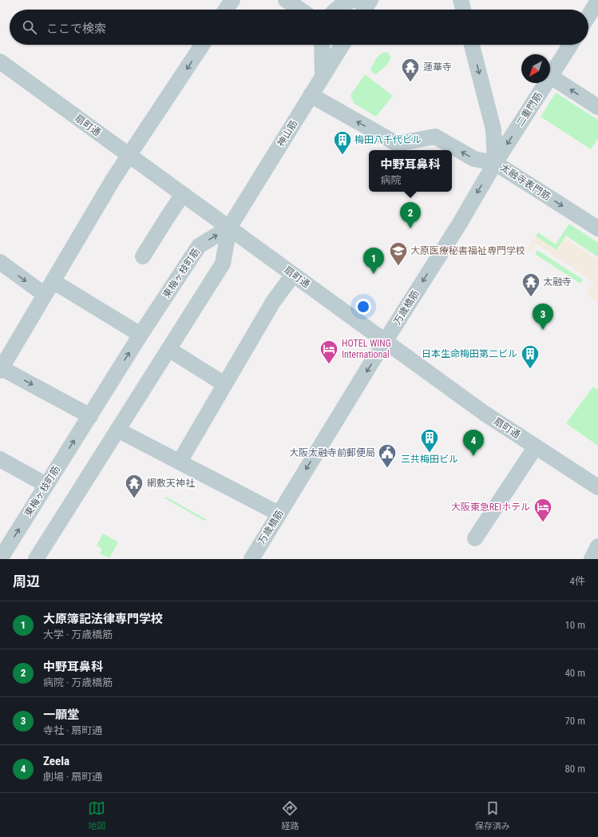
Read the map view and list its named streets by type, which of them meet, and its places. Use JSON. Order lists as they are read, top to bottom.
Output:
{
  "streets": {
    "street": [
      "二重門筋",
      "扇町通",
      "神山筋",
      "太融寺表門筋",
      "東梅ヶ枝町筋",
      "万歳橋筋"
    ]
  },
  "crossings": [
    ["二重門筋", "太融寺表門筋"],
    ["二重門筋", "万歳橋筋"],
    ["扇町通", "神山筋"],
    ["扇町通", "東梅ヶ枝町筋"],
    ["扇町通", "万歳橋筋"],
    ["神山筋", "太融寺表門筋"],
    ["神山筋", "東梅ヶ枝町筋"],
    ["太融寺表門筋", "万歳橋筋"]
  ],
  "one_way": ["二重門筋"],
  "places": {
    "temple": ["蓮華寺", "太融寺", "網敷天神社"],
    "building": ["梅田八千代ビル", "日本生命梅田第二ビル", "三共梅田ビル"],
    "school or university": ["大原医療秘書福祉専門学校"],
    "hotel": ["HOTEL WING International", "大阪東急REIホテル"],
    "public building": ["大阪太融寺前郵便局"]
  },
  "north": "bottom left",
  "page": {
    "search": "ここで検索",
    "popup": ["中野耳鼻科", "病院"],
    "pins": [
      "2",
      "1",
      "3",
      "4"
    ],
    "heading": ["周辺", "4件"],
    "list": [
      {
        "mark": "1",
        "name": "大原簿記法律専門学校",
        "note": "大学 · 万歳橋筋",
        "value": "10 m"
      },
      {
        "mark": "2",
        "name": "中野耳鼻科",
        "note": "病院 · 万歳橋筋",
        "value": "40 m"
      },
      {
        "mark": "3",
        "name": "一願堂",
        "note": "寺社 · 扇町通",
        "value": "70 m"
      },
      {
        "mark": "4",
        "name": "Zeela",
        "note": "劇場 · 扇町通",
        "value": "80 m"
      }
    ],
    "nav": ["地図", "経路", "保存済み"]
  }
}
